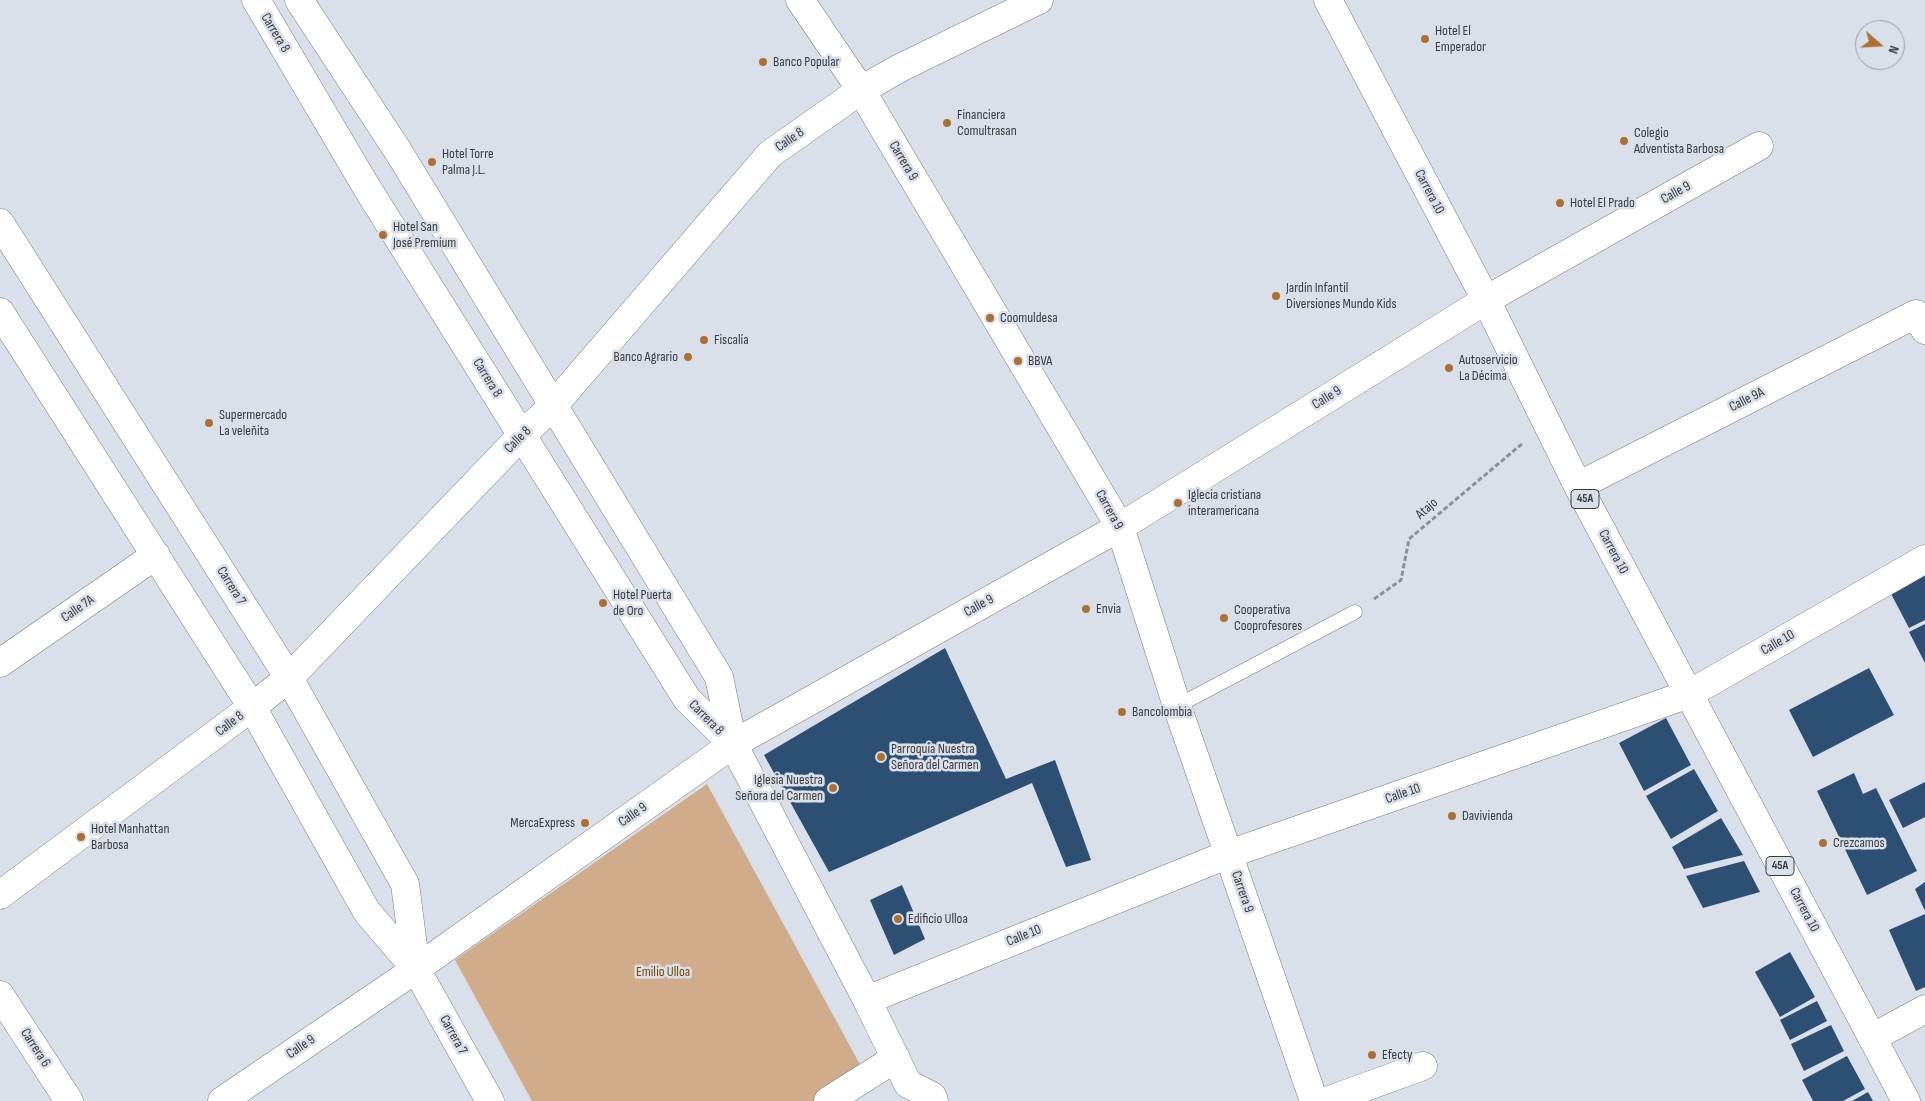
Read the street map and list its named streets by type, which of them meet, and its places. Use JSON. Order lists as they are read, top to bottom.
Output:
{
  "streets": {
    "main road": [
      "Carrera 8",
      "Calle 8",
      "Carrera 9",
      "Carrera 10",
      "Calle 9",
      "Calle 9A",
      "45A",
      "Carrera 7",
      "Calle 7A",
      "Calle 10",
      "Carrera 6"
    ],
    "path": ["Atajo"]
  },
  "crossings": [
    ["Carrera 8", "Calle 8"],
    ["Carrera 8", "Calle 9"],
    ["Carrera 8", "Calle 10"],
    ["Calle 8", "Carrera 9"],
    ["Calle 8", "Carrera 7"],
    ["Carrera 9", "Calle 9"],
    ["Carrera 9", "Calle 10"],
    ["Carrera 10", "Calle 9"],
    ["Carrera 10", "Calle 9A"],
    ["Carrera 10", "Calle 10"],
    ["Calle 9", "Carrera 7"],
    ["Carrera 7", "Calle 7A"]
  ],
  "parks": ["Emilio Ulloa"],
  "places": [
    "Hotel El Emperador",
    "Banco Popular",
    "Financiera Comultrasan",
    "Colegio Adventista Barbosa",
    "Hotel Torre Palma J.L.",
    "Hotel El Prado",
    "Hotel San José Premium",
    "Jardín Infantil Diversiones Mundo Kids",
    "Coomuldesa",
    "Fiscalía",
    "Banco Agrario",
    "BBVA",
    "Autoservicio La Décima",
    "Supermercado La veleñita",
    "Iglecia cristiana interamericana",
    "Hotel Puerta de Oro",
    "Envia",
    "Cooperativa Cooprofesores",
    "Bancolombia",
    "Parroquia Nuestra Señora del Carmen",
    "Iglesia Nuestra Señora del Carmen",
    "Davivienda",
    "MercaExpress",
    "Hotel Manhattan Barbosa",
    "Crezcamos",
    "Edificio Ulloa",
    "Efecty"
  ],
  "north": "right"
}
